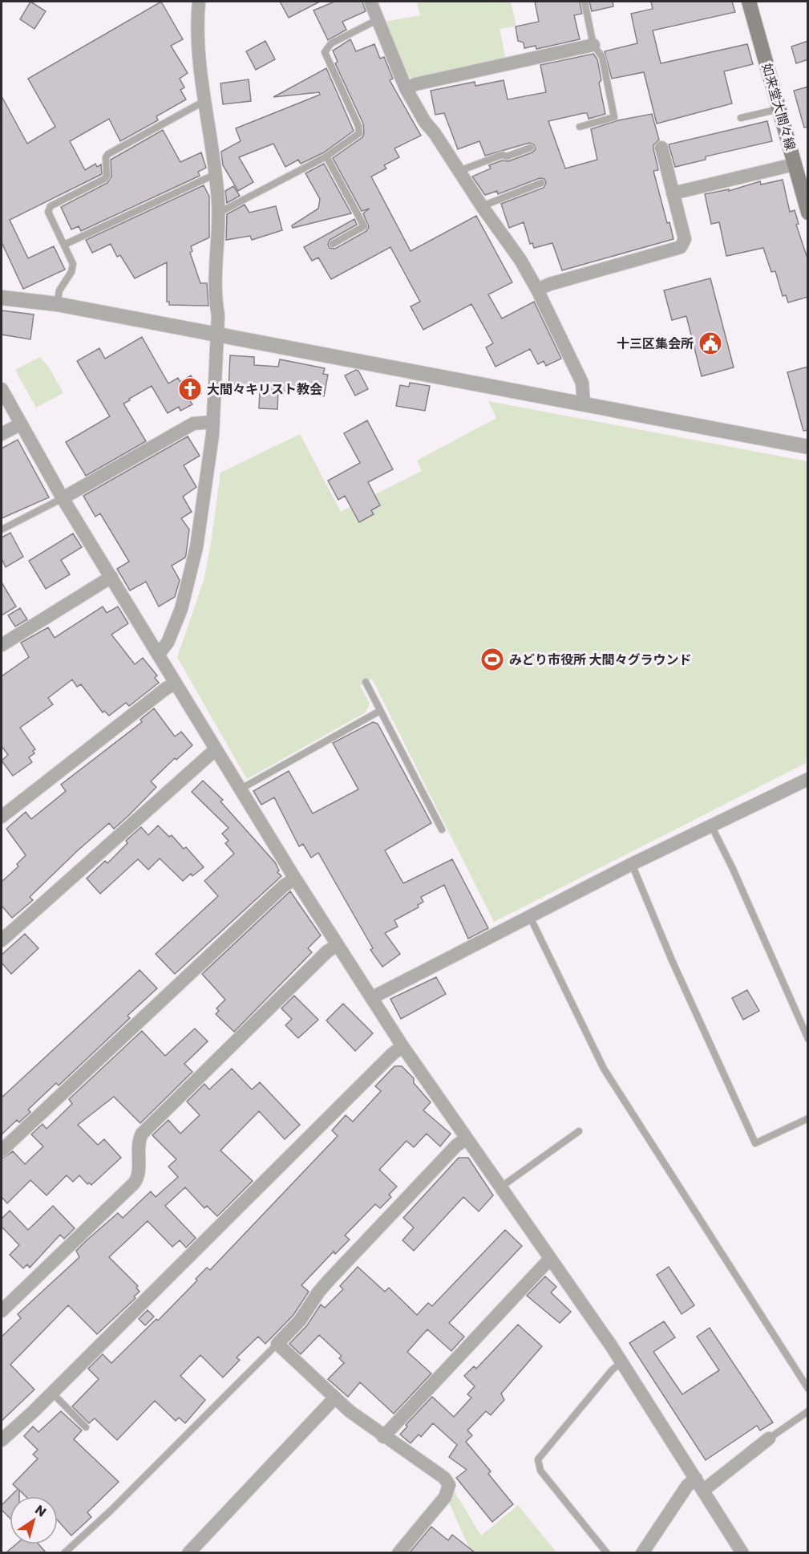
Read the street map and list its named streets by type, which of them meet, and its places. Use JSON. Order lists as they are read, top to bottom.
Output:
{
  "streets": {
    "main road": ["如来堂大間々線"]
  },
  "places": {
    "public building": ["十三区集会所"],
    "church": ["大間々キリスト教会"],
    "sports": ["みどり市役所 大間々グラウンド"]
  },
  "north": "top right"
}
